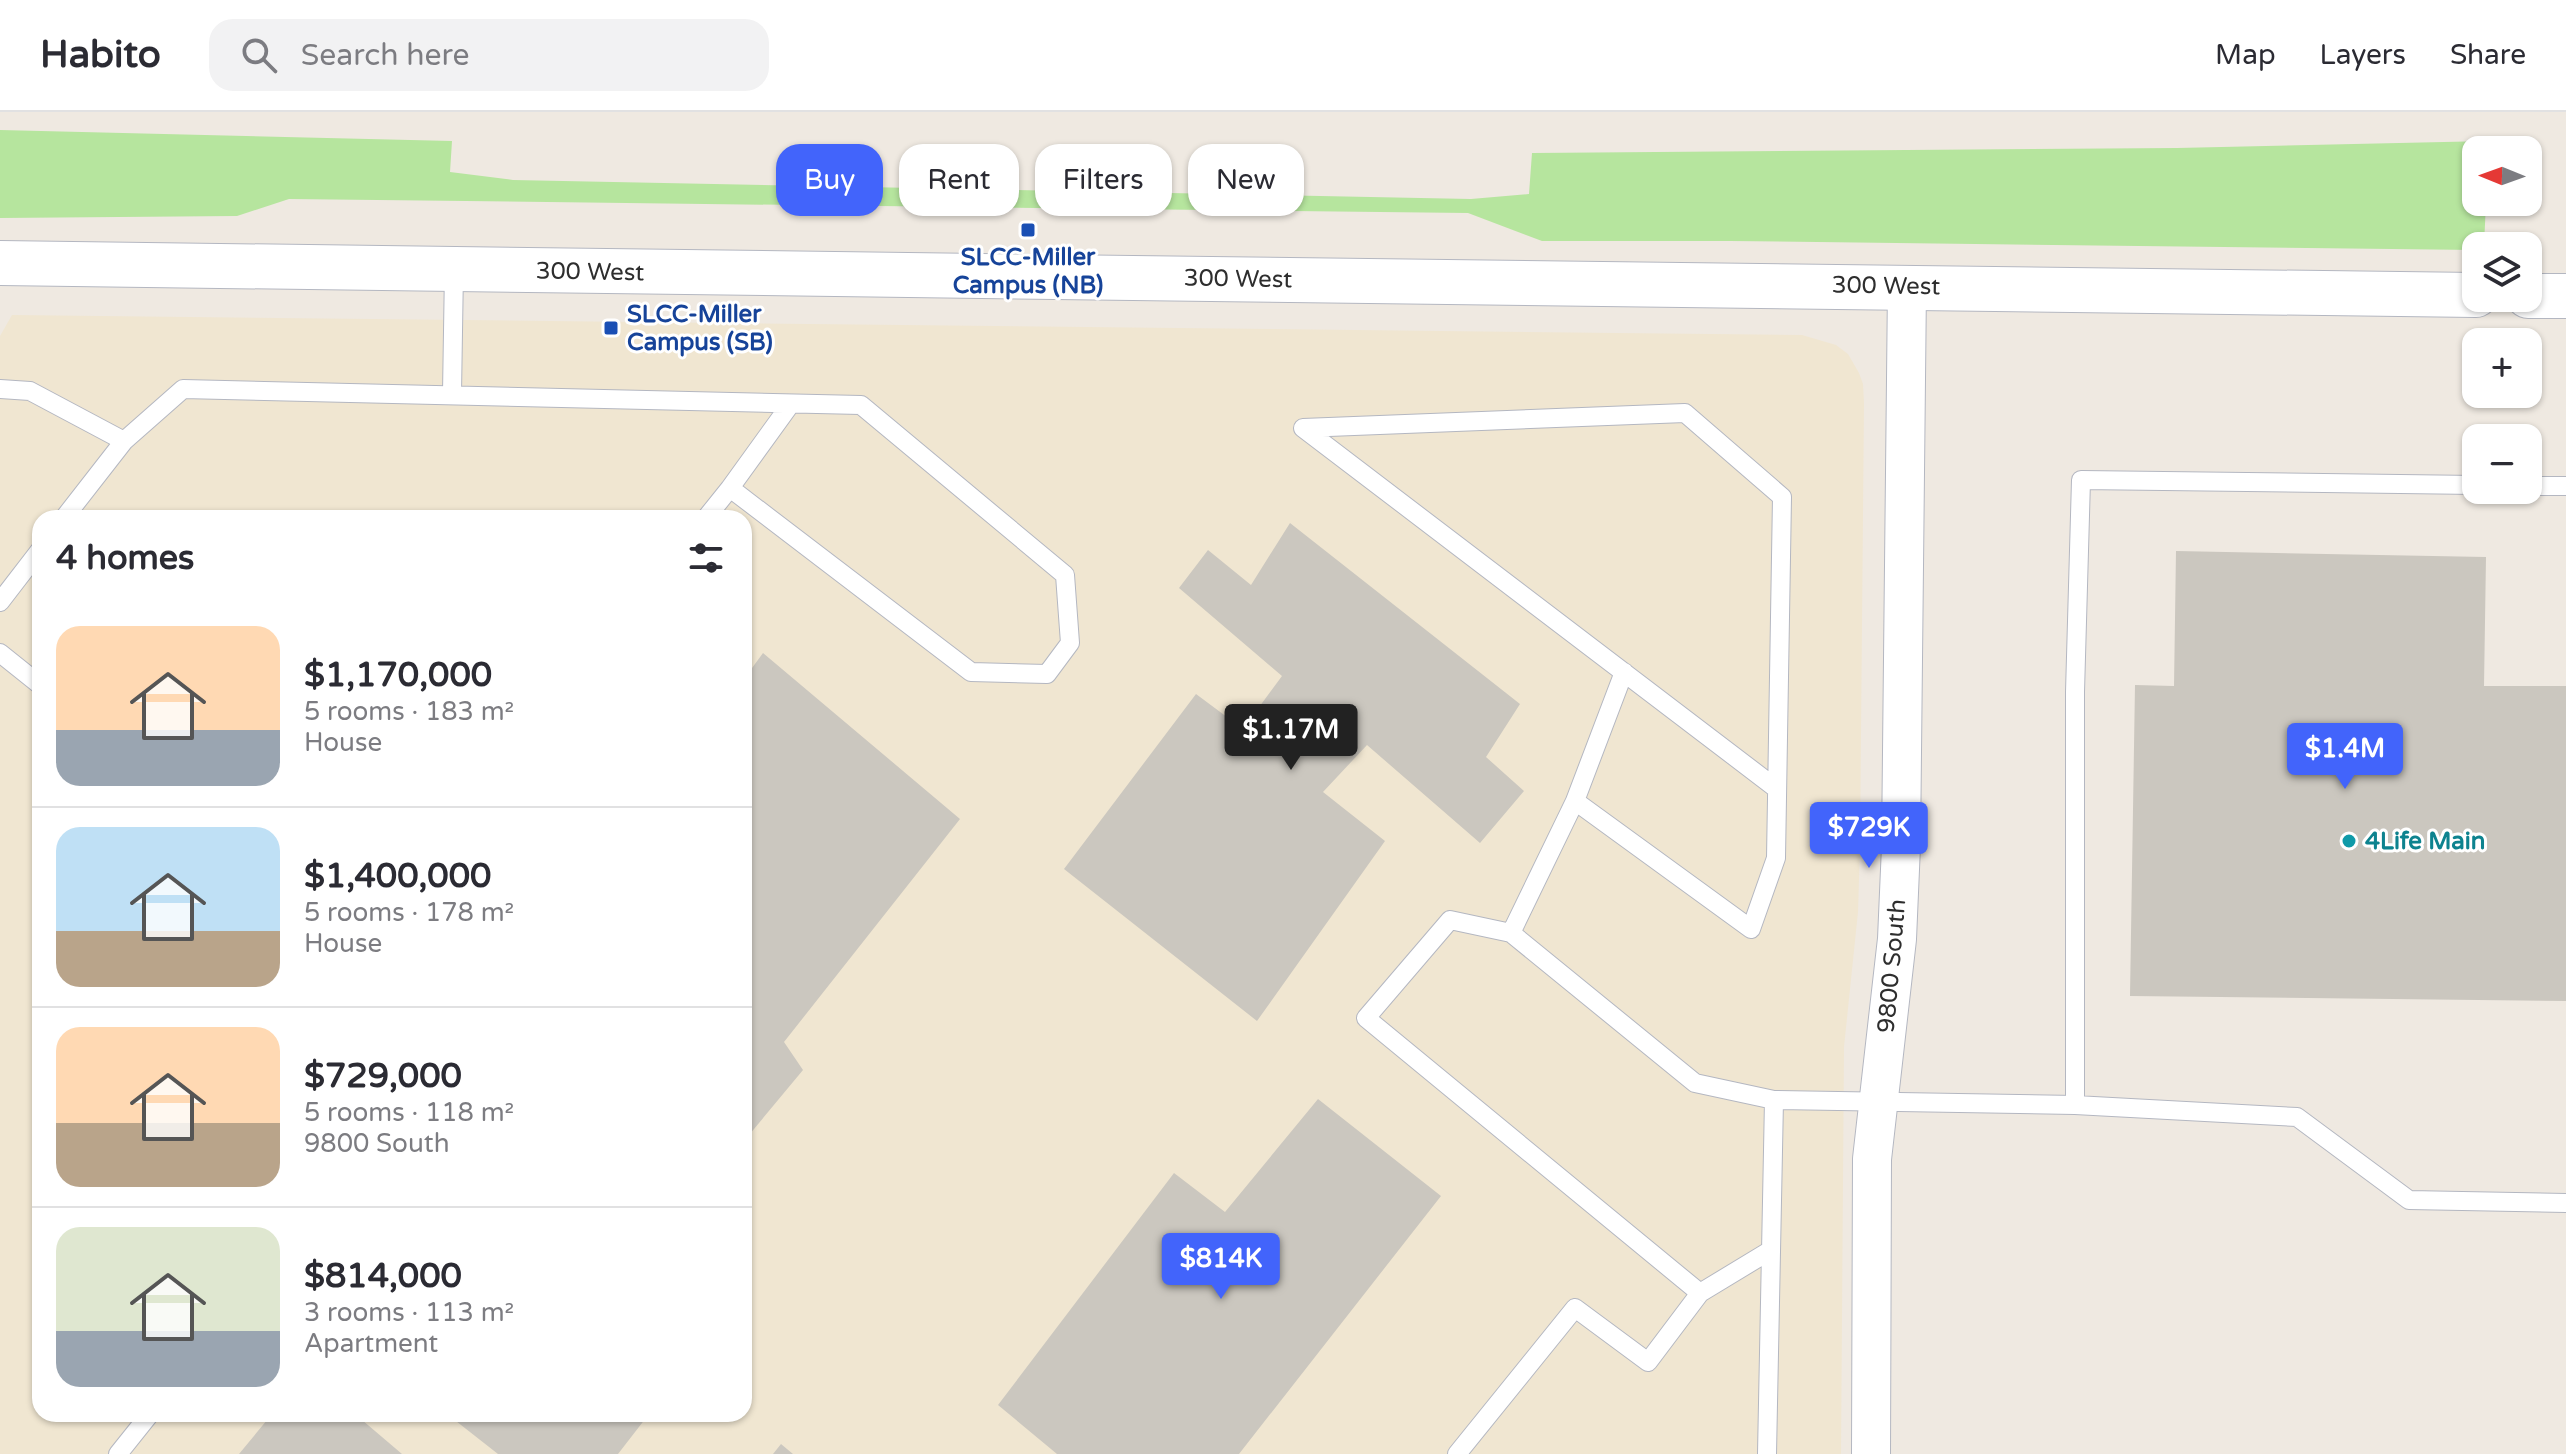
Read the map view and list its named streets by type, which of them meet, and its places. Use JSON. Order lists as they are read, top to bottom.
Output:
{
  "streets": {
    "street": ["300 West", "9800 South"]
  },
  "crossings": [
    ["300 West", "9800 South"]
  ],
  "places": {
    "transit": ["SLCC-Miller Campus (NB)", "SLCC-Miller Campus (SB)"],
    "other": ["4Life Main"]
  },
  "north": "left",
  "page": {
    "header": "Habito",
    "search": "Search here",
    "nav": ["Map", "Layers", "Share"],
    "map_buttons": ["+", "−"],
    "chip": [
      "Buy",
      "Rent",
      "Filters",
      "New"
    ],
    "heading": "4 homes",
    "list": [
      {
        "name": "$1,170,000",
        "note": "5 rooms · 183 m² · House"
      },
      {
        "name": "$1,400,000",
        "note": "5 rooms · 178 m² · House"
      },
      {
        "name": "$729,000",
        "note": "5 rooms · 118 m² · 9800 South"
      },
      {
        "name": "$814,000",
        "note": "3 rooms · 113 m² · Apartment"
      }
    ],
    "price": [
      "$1.17M",
      "$1.4M",
      "$729K",
      "$814K"
    ]
  }
}
